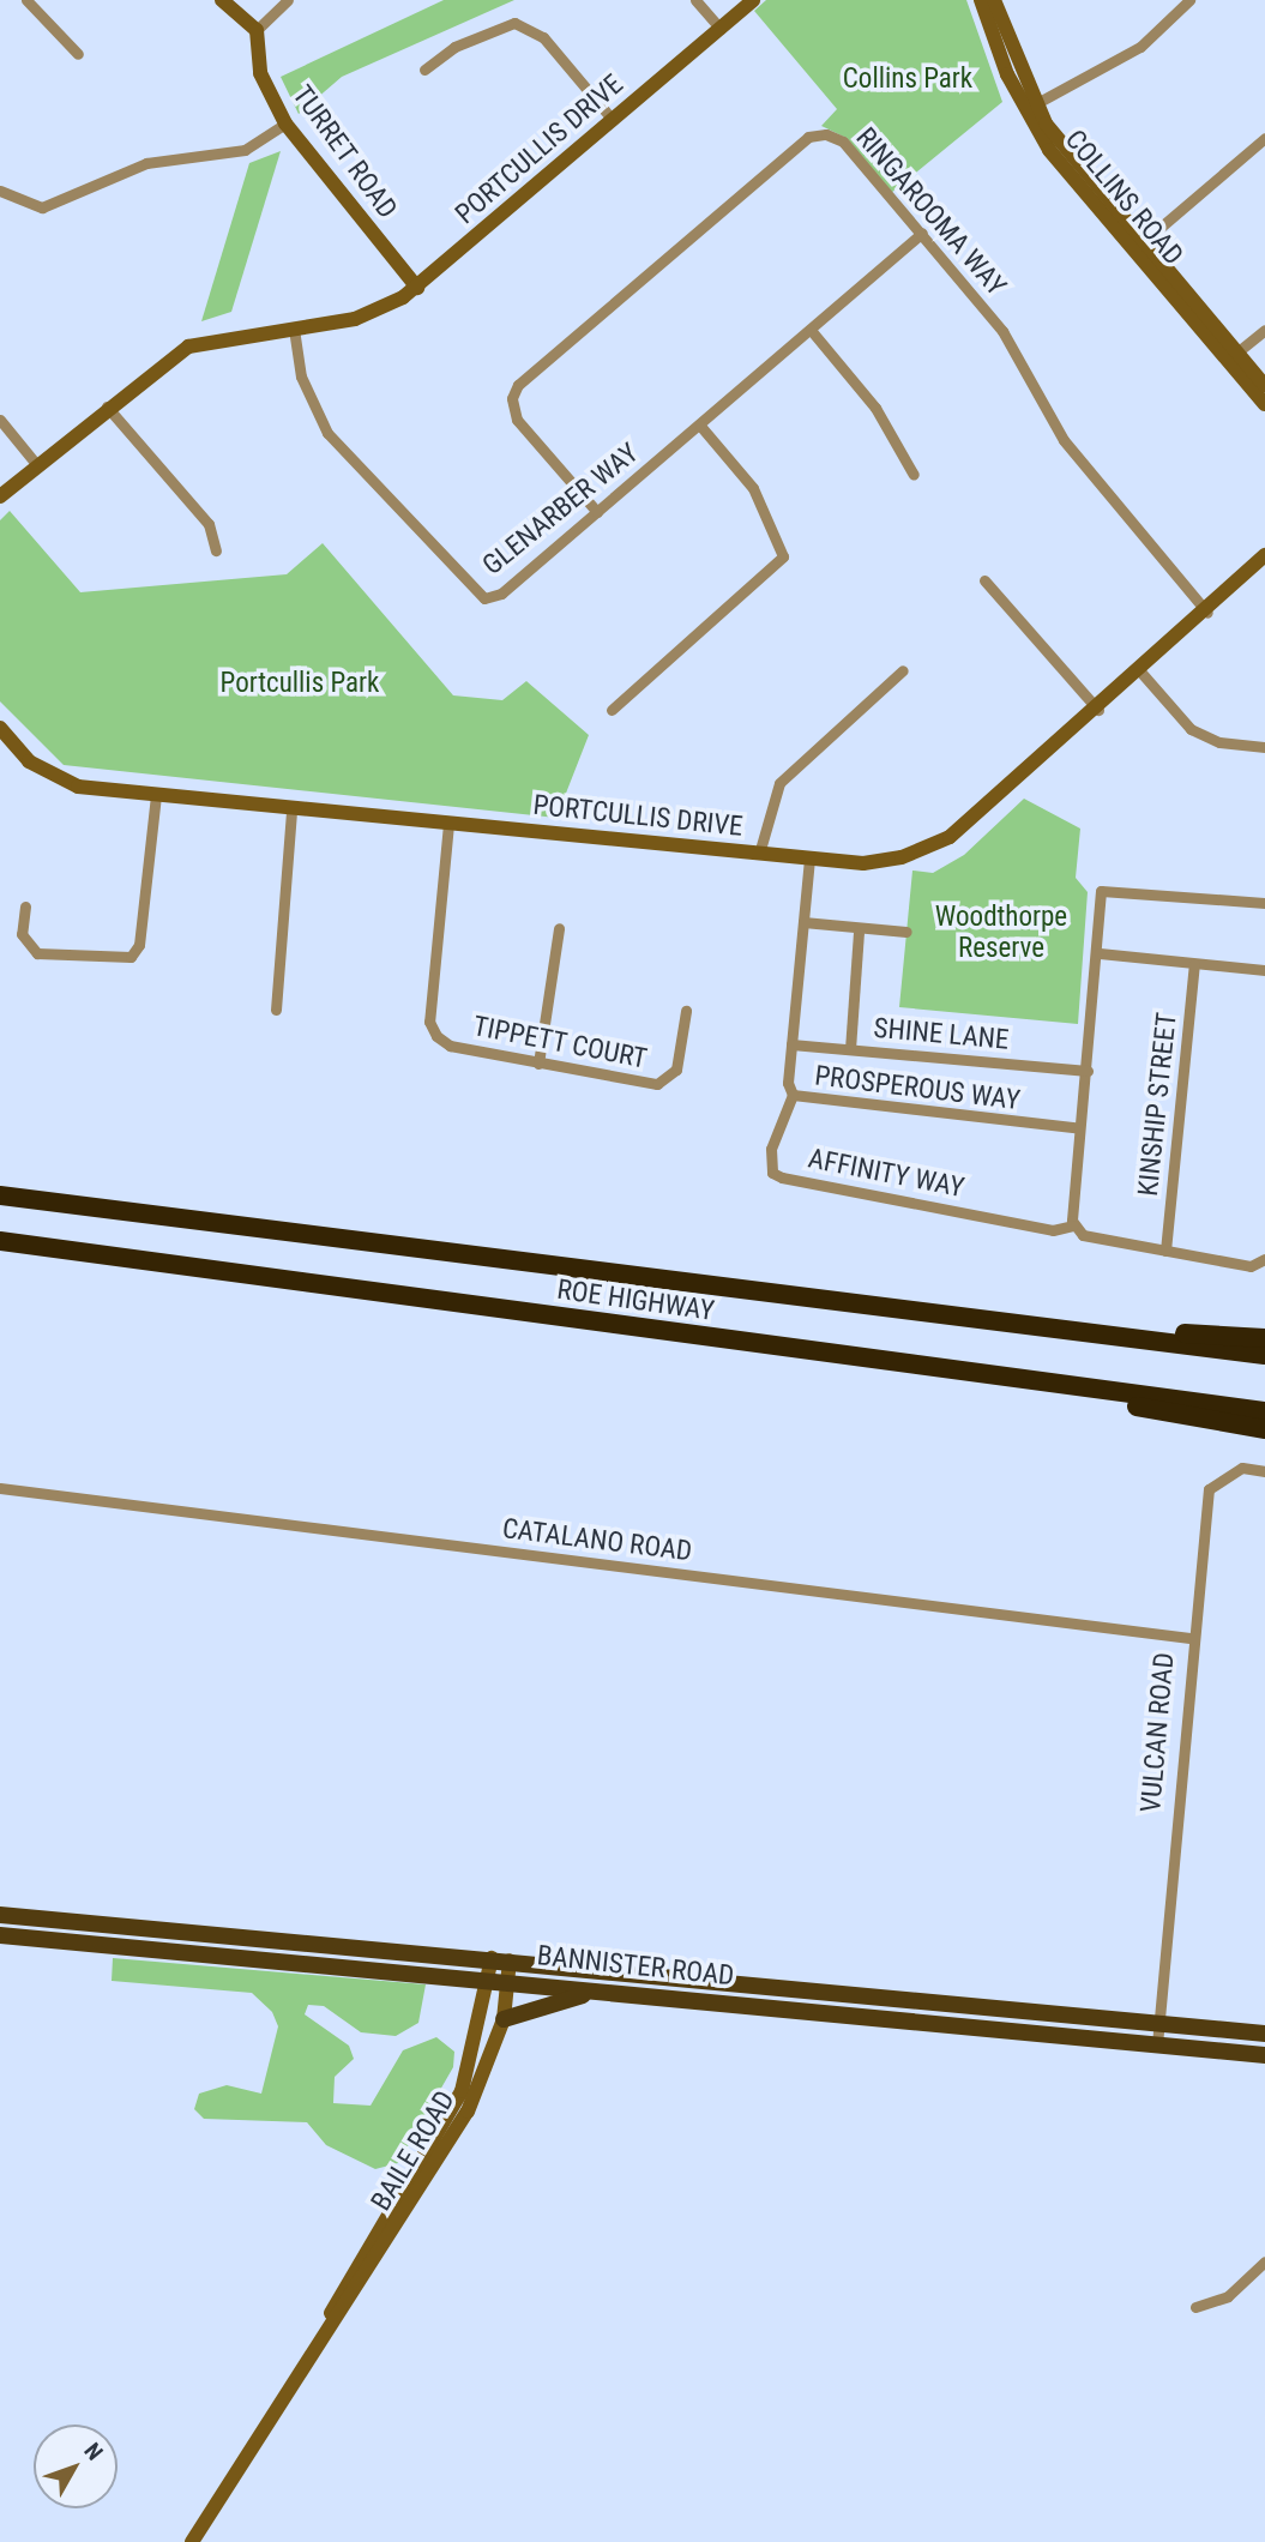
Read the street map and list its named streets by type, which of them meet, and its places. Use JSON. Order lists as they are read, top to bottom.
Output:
{
  "streets": {
    "highway": ["ROE HIGHWAY"],
    "main road": ["BANNISTER ROAD"],
    "street": [
      "PORTCULLIS DRIVE",
      "TURRET ROAD",
      "COLLINS ROAD",
      "RINGAROOMA WAY",
      "GLENARBER WAY",
      "SHINE LANE",
      "TIPPETT COURT",
      "PROSPEROUS WAY",
      "KINSHIP STREET",
      "AFFINITY WAY",
      "CATALANO ROAD",
      "VULCAN ROAD",
      "BAILE ROAD"
    ]
  },
  "crossings": [
    ["PORTCULLIS DRIVE", "TURRET ROAD"],
    ["PORTCULLIS DRIVE", "RINGAROOMA WAY"],
    ["PORTCULLIS DRIVE", "GLENARBER WAY"],
    ["PORTCULLIS DRIVE", "TIPPETT COURT"],
    ["PORTCULLIS DRIVE", "PROSPEROUS WAY"],
    ["RINGAROOMA WAY", "GLENARBER WAY"],
    ["SHINE LANE", "PROSPEROUS WAY"],
    ["PROSPEROUS WAY", "AFFINITY WAY"],
    ["CATALANO ROAD", "VULCAN ROAD"],
    ["VULCAN ROAD", "BANNISTER ROAD"],
    ["BANNISTER ROAD", "BAILE ROAD"]
  ],
  "parks": ["Collins Park", "Portcullis Park", "Woodthorpe Reserve"],
  "north": "top right"
}
